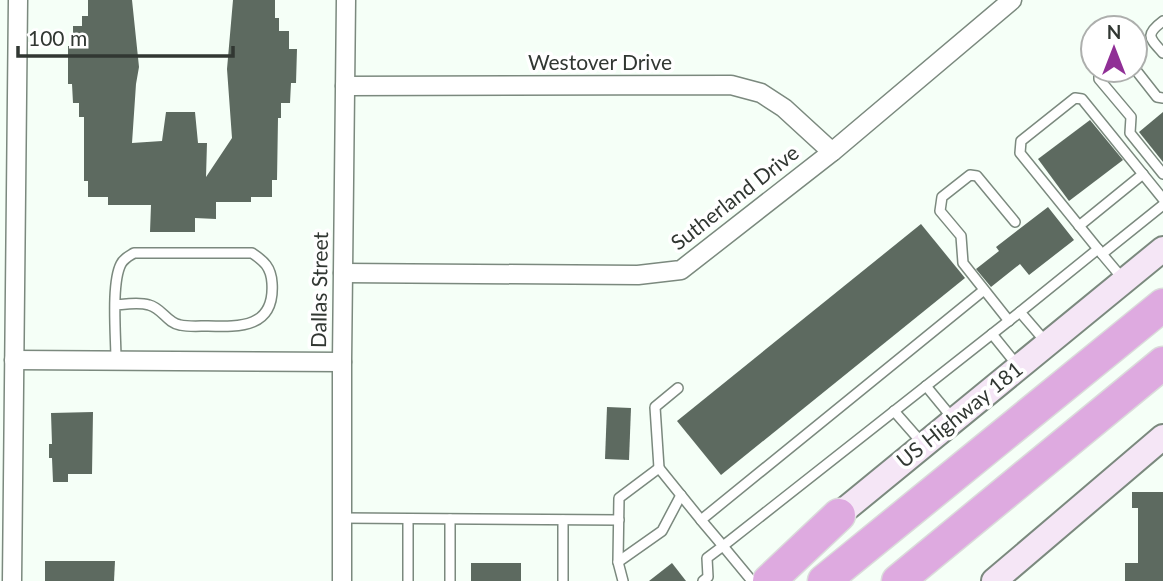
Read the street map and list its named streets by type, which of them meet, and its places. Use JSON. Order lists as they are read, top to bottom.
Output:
{
  "streets": {
    "main road": ["US Highway 181"],
    "street": ["Westover Drive", "Sutherland Drive", "Dallas Street"]
  },
  "crossings": [
    ["Westover Drive", "Sutherland Drive"],
    ["Westover Drive", "Dallas Street"],
    ["Sutherland Drive", "Dallas Street"]
  ],
  "scale_bar": "100 m",
  "north": "top"
}
